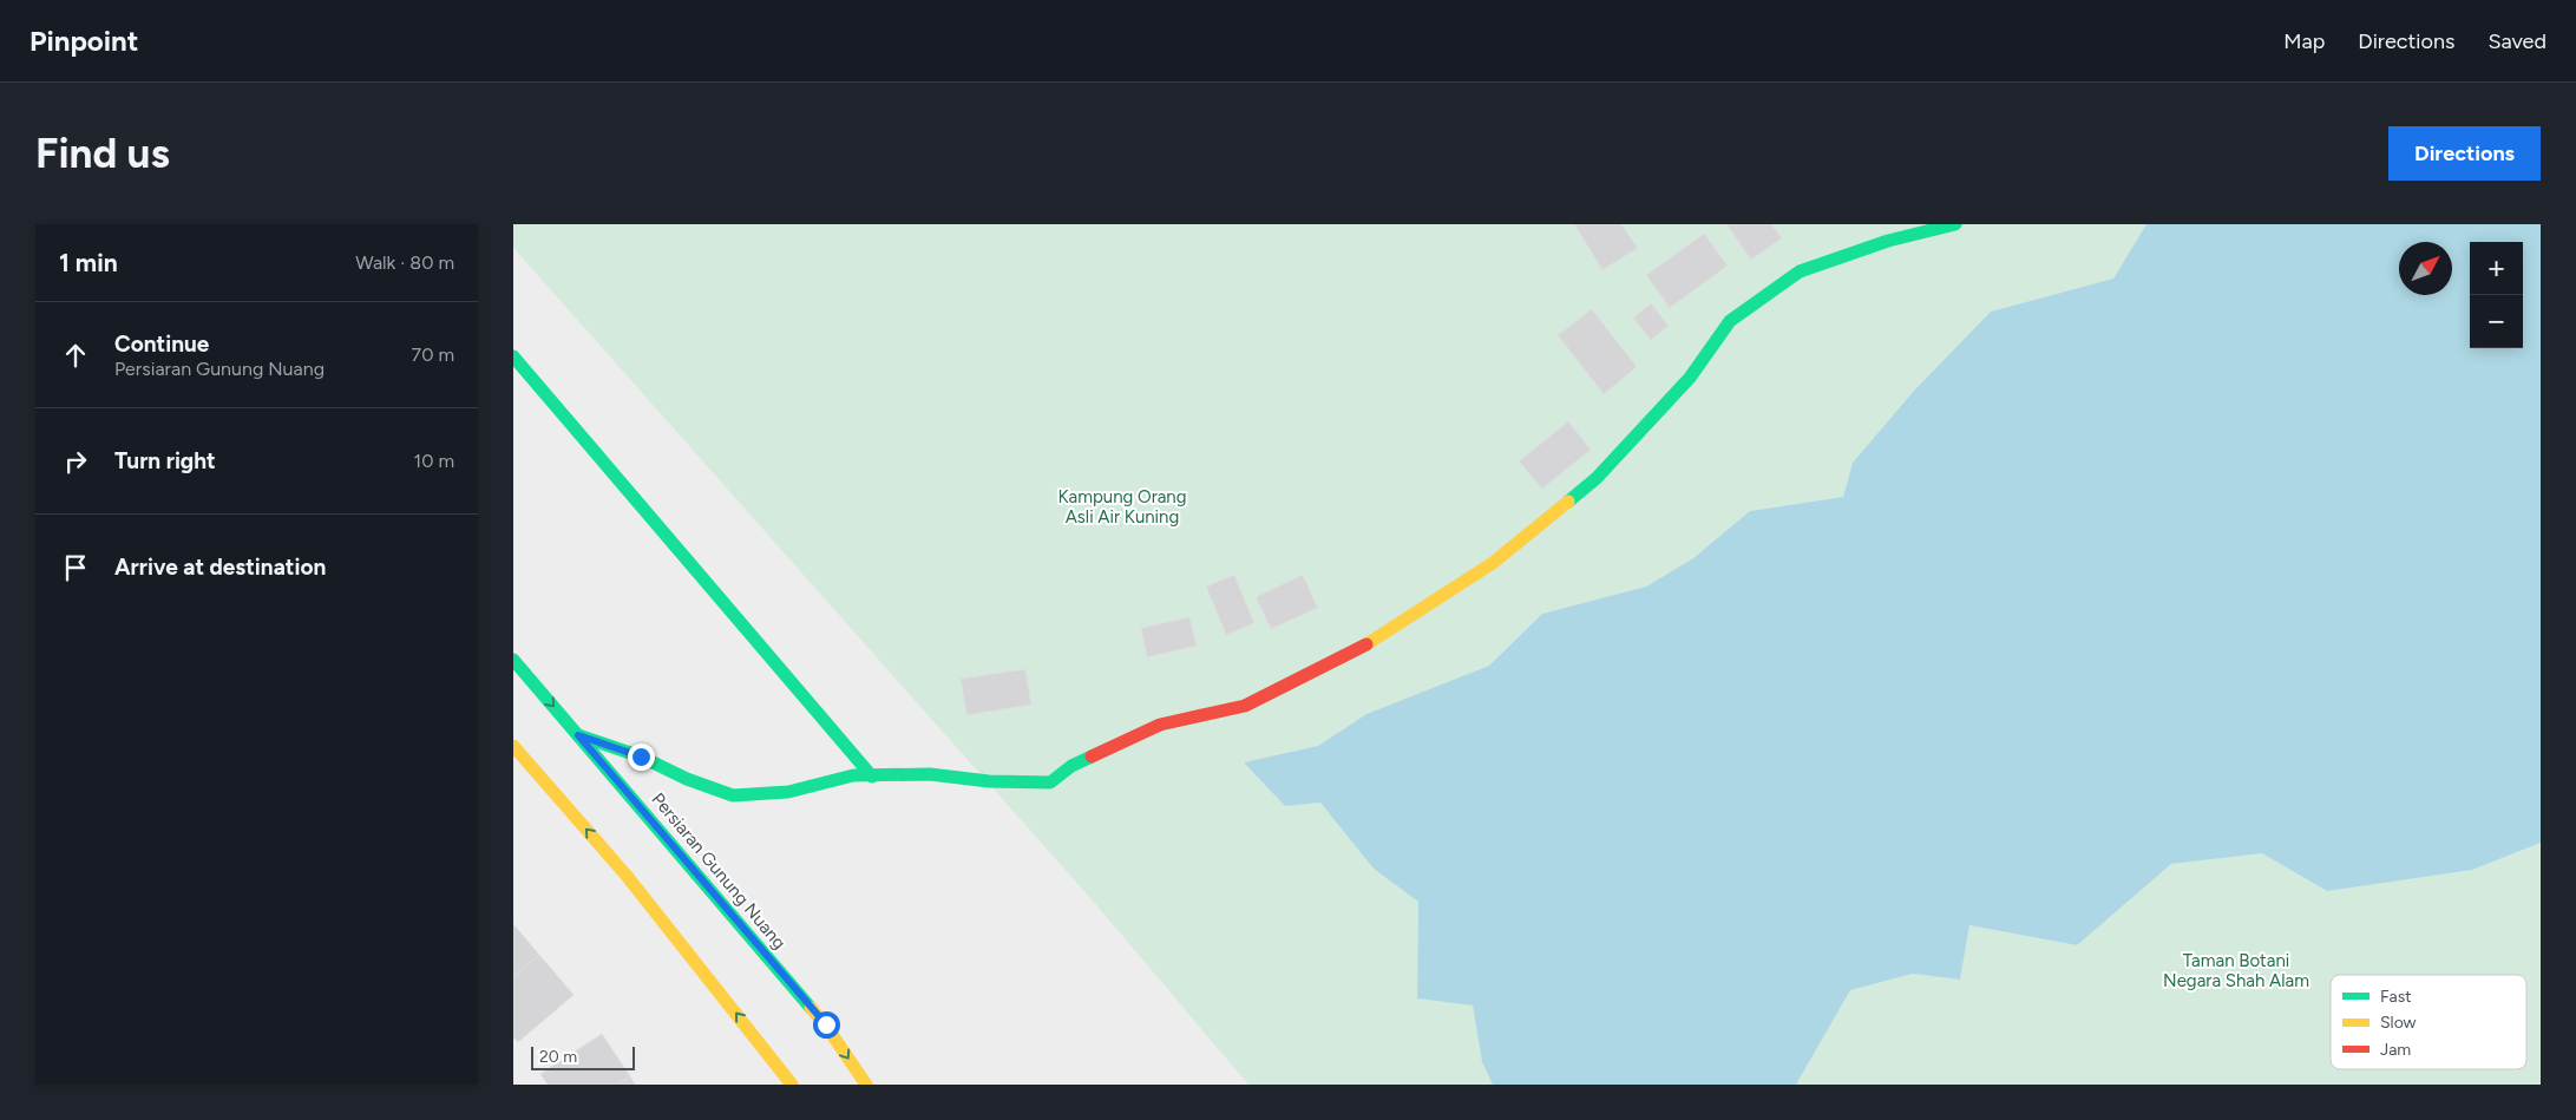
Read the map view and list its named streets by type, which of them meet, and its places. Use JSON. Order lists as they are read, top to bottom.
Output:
{
  "streets": {
    "street": ["Persiaran Gunung Nuang"]
  },
  "parks": ["Kampung Orang Asli Air Kuning", "Taman Botani Negara Shah Alam"],
  "legend": ["Fast", "Slow", "Jam"],
  "scale_bar": "20 m",
  "north": "top right",
  "page": {
    "header": "Pinpoint",
    "nav": ["Map", "Directions", "Saved"],
    "buttons": "Directions",
    "title": "Find us",
    "heading": ["1 min", "Walk · 80 m"],
    "map_buttons": ["+", "−"],
    "list": [
      ["Continue", "Persiaran Gunung Nuang", "70 m"],
      ["Turn right", "10 m"],
      "Arrive at destination"
    ],
    "scale": "20 m"
  }
}
